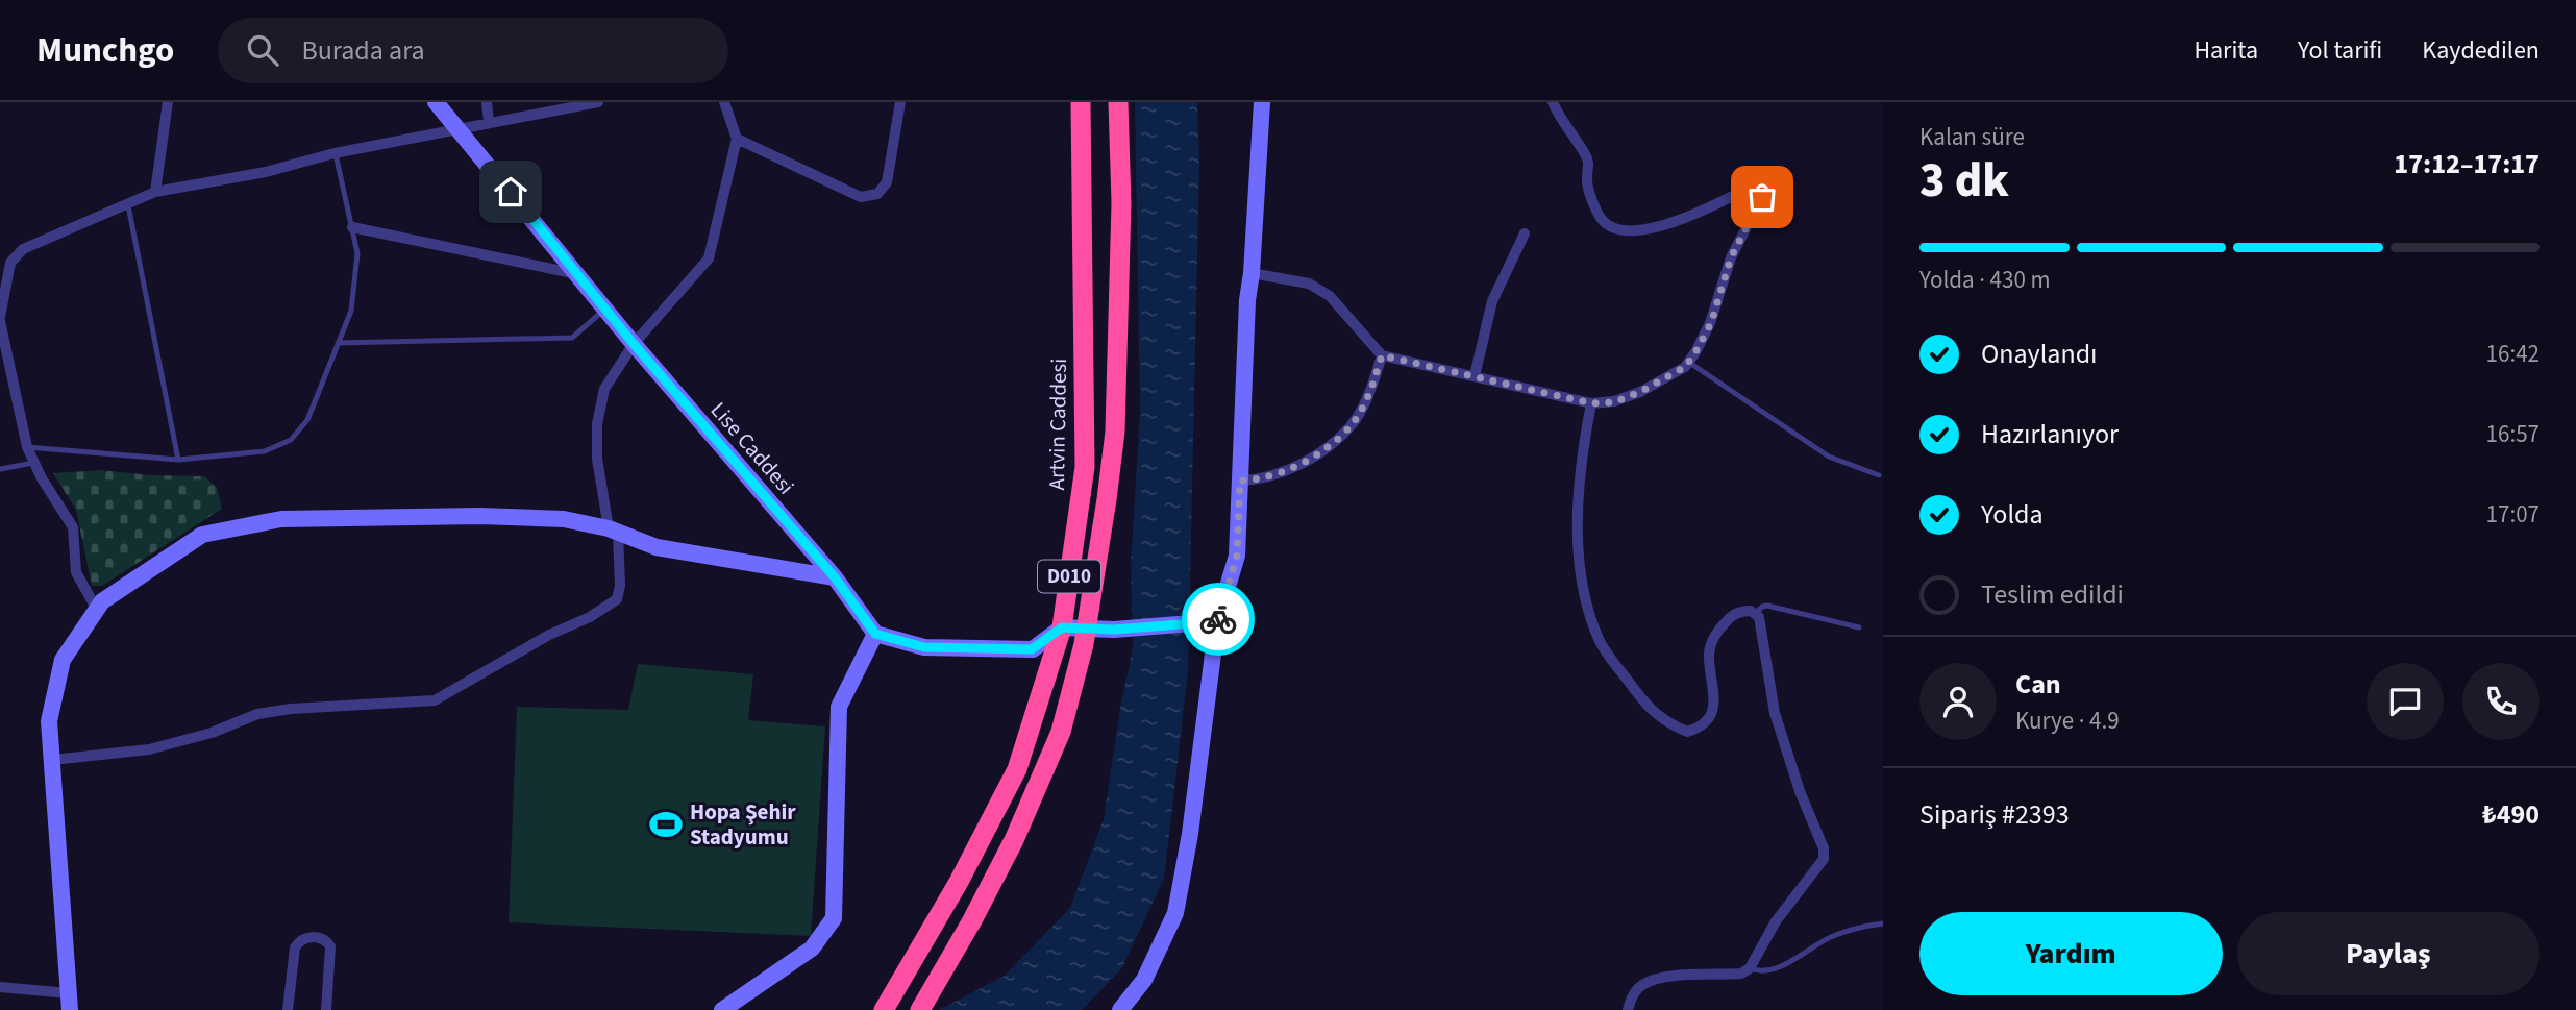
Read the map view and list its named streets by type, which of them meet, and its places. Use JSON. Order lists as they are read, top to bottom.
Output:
{
  "streets": {
    "highway": ["Artvin Caddesi", "D010"],
    "street": ["Lise Caddesi"]
  },
  "places": {
    "sports": ["Hopa Şehir Stadyumu"]
  },
  "page": {
    "header": "Munchgo",
    "search": "Burada ara",
    "nav": ["Harita", "Yol tarifi", "Kaydedilen"],
    "heading": ["3 dk", "Kalan süre", "17:12–17:17"],
    "panel": [
      "Can",
      "Kurye · 4.9",
      "Sipariş #2393",
      "₺490"
    ],
    "bar": "Yolda · 430 m",
    "list": [
      ["Onaylandı", "16:42"],
      ["Hazırlanıyor", "16:57"],
      ["Yolda", "17:07"],
      "Teslim edildi"
    ],
    "buttons": ["Yardım", "Paylaş"]
  }
}
